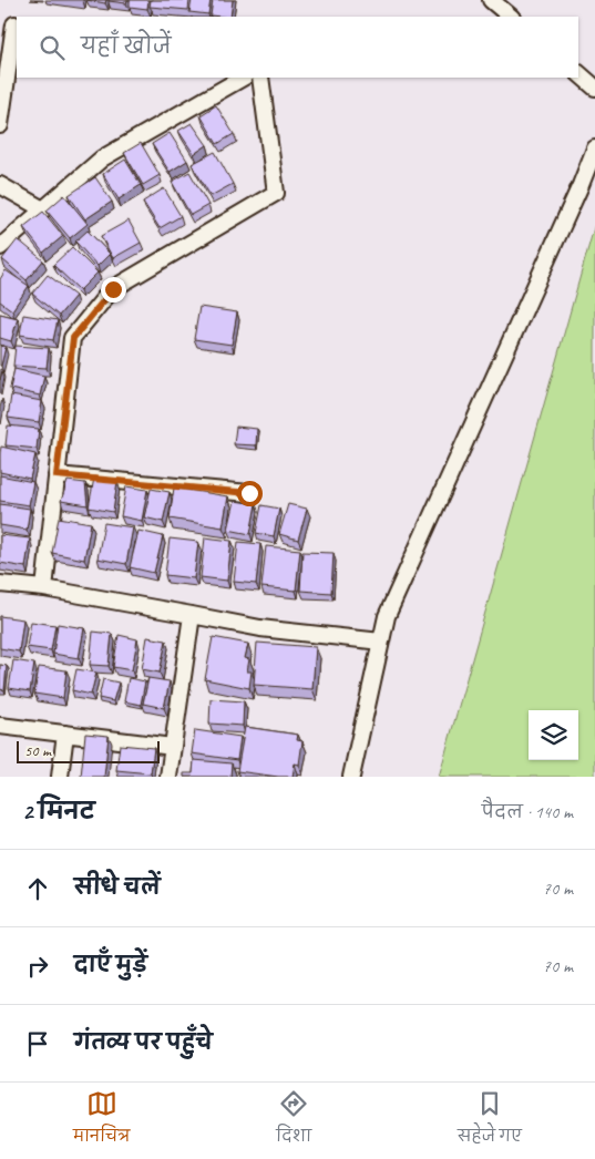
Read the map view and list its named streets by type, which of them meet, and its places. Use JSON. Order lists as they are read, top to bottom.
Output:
{
  "scale_bar": "50 m",
  "page": {
    "search": "यहाँ खोजें",
    "scale": "50 m",
    "heading": ["2 मिनट", "पैदल · 140 m"],
    "list": [
      ["सीधे चलें", "70 m"],
      ["दाएँ मुड़ें", "70 m"],
      "गंतव्य पर पहुँचे"
    ],
    "nav": ["मानचित्र", "दिशा", "सहेजे गए"]
  }
}
